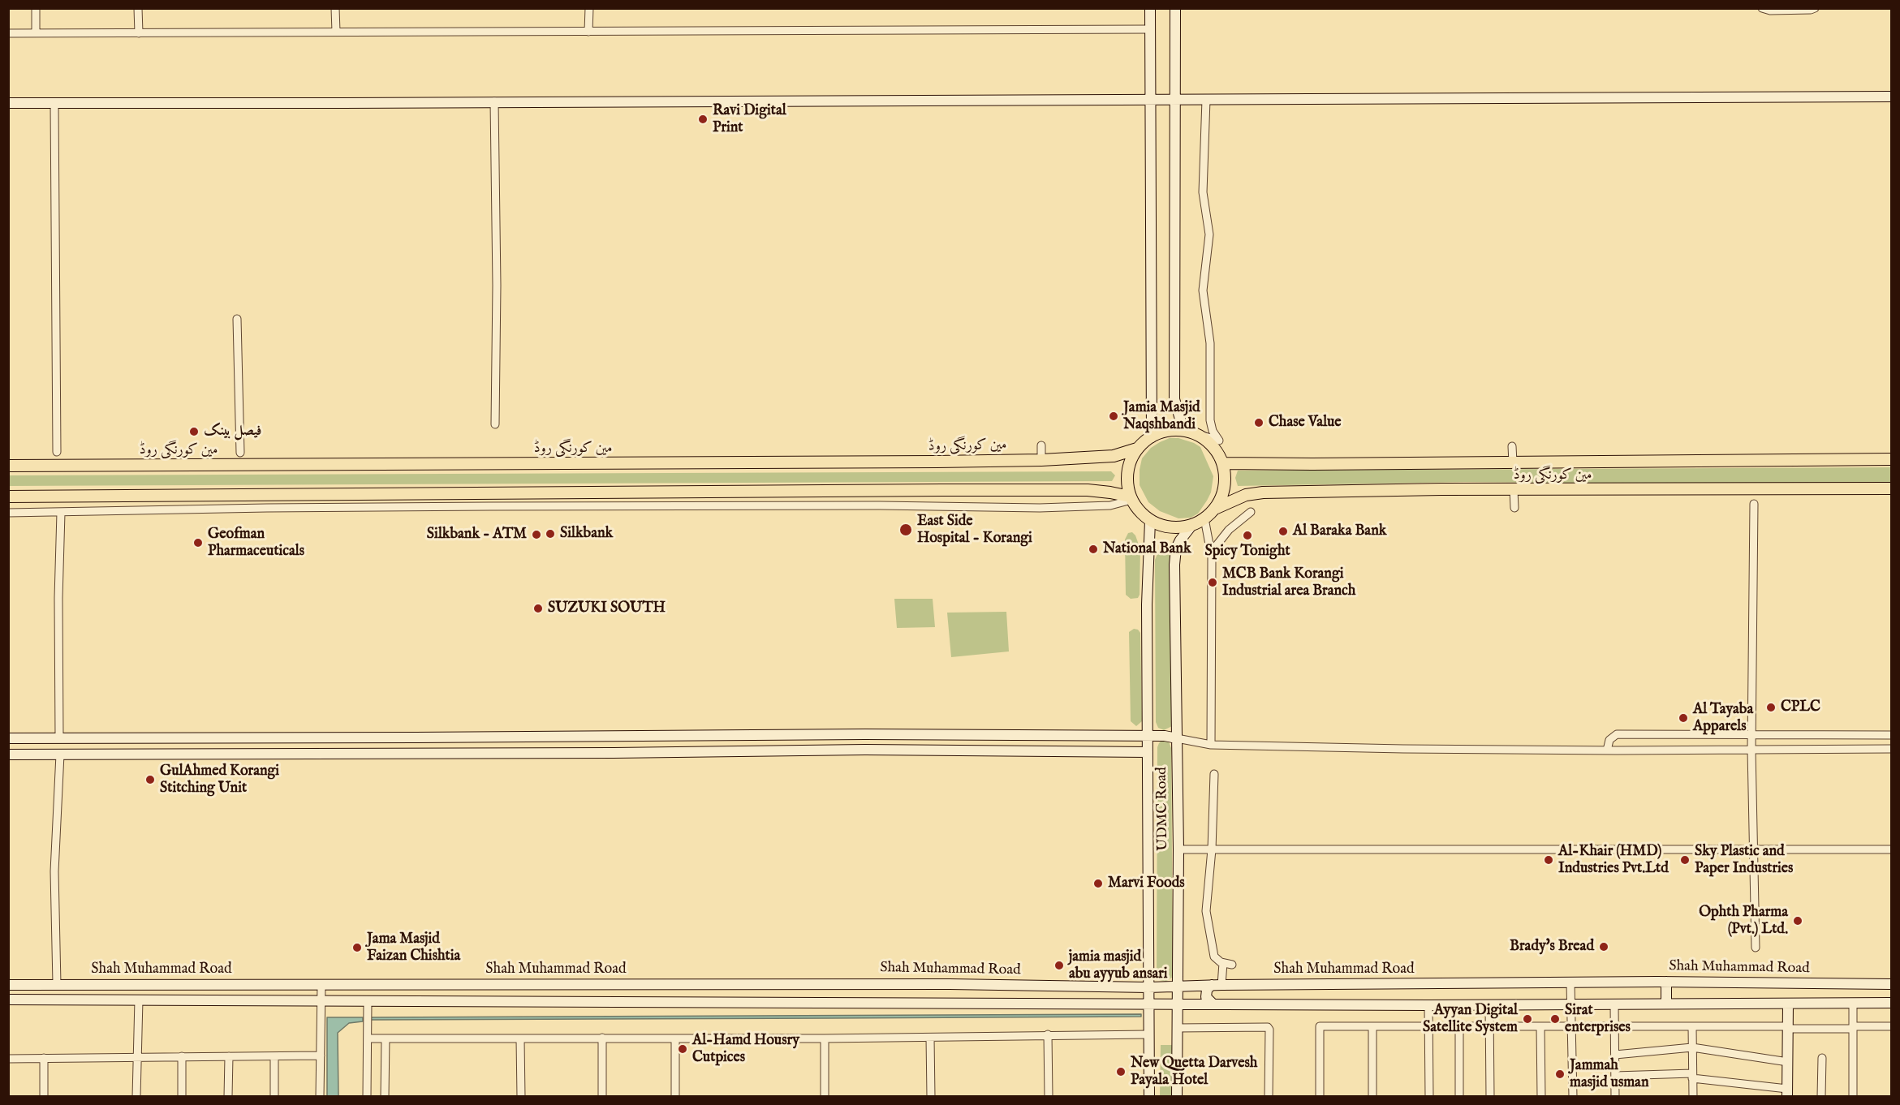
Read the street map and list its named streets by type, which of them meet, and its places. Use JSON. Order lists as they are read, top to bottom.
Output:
{
  "streets": {
    "main road": ["مین کورنگی روڈ"],
    "street": ["UDMC Road", "Shah Muhammad Road"]
  },
  "crossings": [
    ["مین کورنگی روڈ", "UDMC Road"],
    ["UDMC Road", "Shah Muhammad Road"]
  ],
  "places": [
    "Ravi Digital Print",
    "Jamia Masjid Naqshbandi",
    "Chase Value",
    "فیصل بینک",
    "East Side Hospital - Korangi",
    "Al Baraka Bank",
    "Silkbank",
    "Silkbank - ATM",
    "Spicy Tonight",
    "Geofman Pharmaceuticals",
    "National Bank",
    "MCB Bank Korangi Industrial area Branch",
    "SUZUKI SOUTH",
    "CPLC",
    "Al Tayaba Apparels",
    "GulAhmed Korangi Stitching Unit",
    "Al-Khair (HMD) Industries Pvt.Ltd",
    "Sky Plastic and Paper Industries",
    "Marvi Foods",
    "Ophth Pharma (Pvt.) Ltd.",
    "Brady's Bread",
    "Jama Masjid Faizan Chishtia",
    "jamia masjid abu ayyub ansari",
    "Ayyan Digital Satellite System",
    "Sirat enterprises",
    "Al-Hamd Housry Cutpices",
    "New Quetta Darvesh Payala Hotel",
    "Jammah masjid usman"
  ]
}
